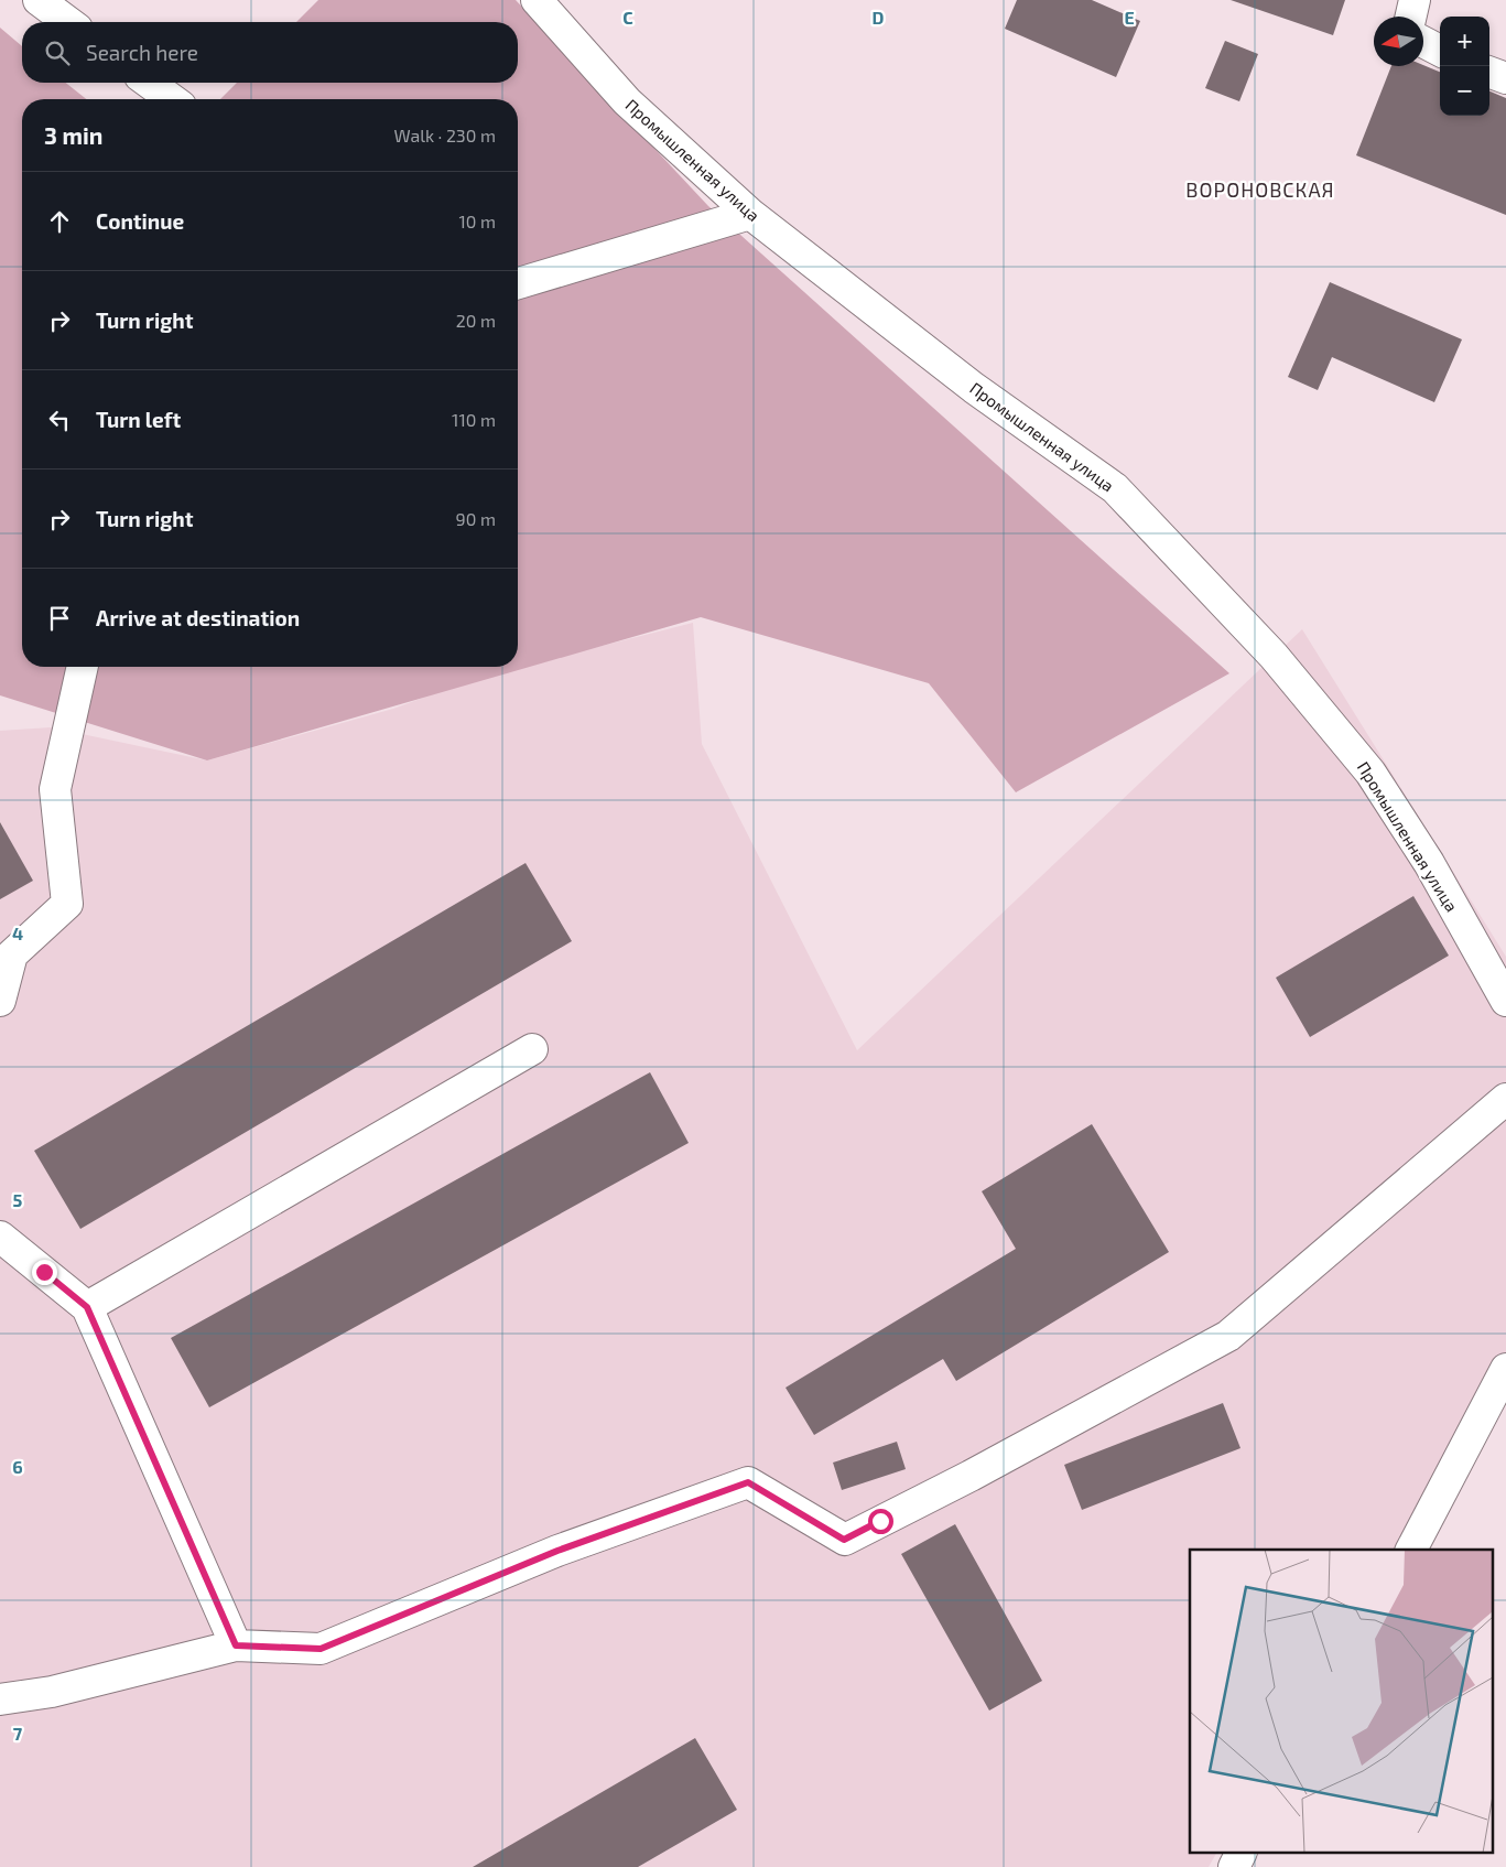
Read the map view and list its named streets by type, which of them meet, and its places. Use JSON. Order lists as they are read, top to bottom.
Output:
{
  "streets": {
    "street": ["Промышленная улица"]
  },
  "districts": ["ВОРОНОВСКАЯ"],
  "north": "left",
  "page": {
    "map_buttons": ["+", "−"],
    "search": "Search here",
    "heading": ["3 min", "Walk · 230 m"],
    "list": [
      ["Continue", "10 m"],
      ["Turn right", "20 m"],
      ["Turn left", "110 m"],
      ["Turn right", "90 m"],
      "Arrive at destination"
    ]
  },
  "grid": {
    "columns": ["C", "D", "E"],
    "rows": [
      "4",
      "5",
      "6",
      "7"
    ]
  }
}
